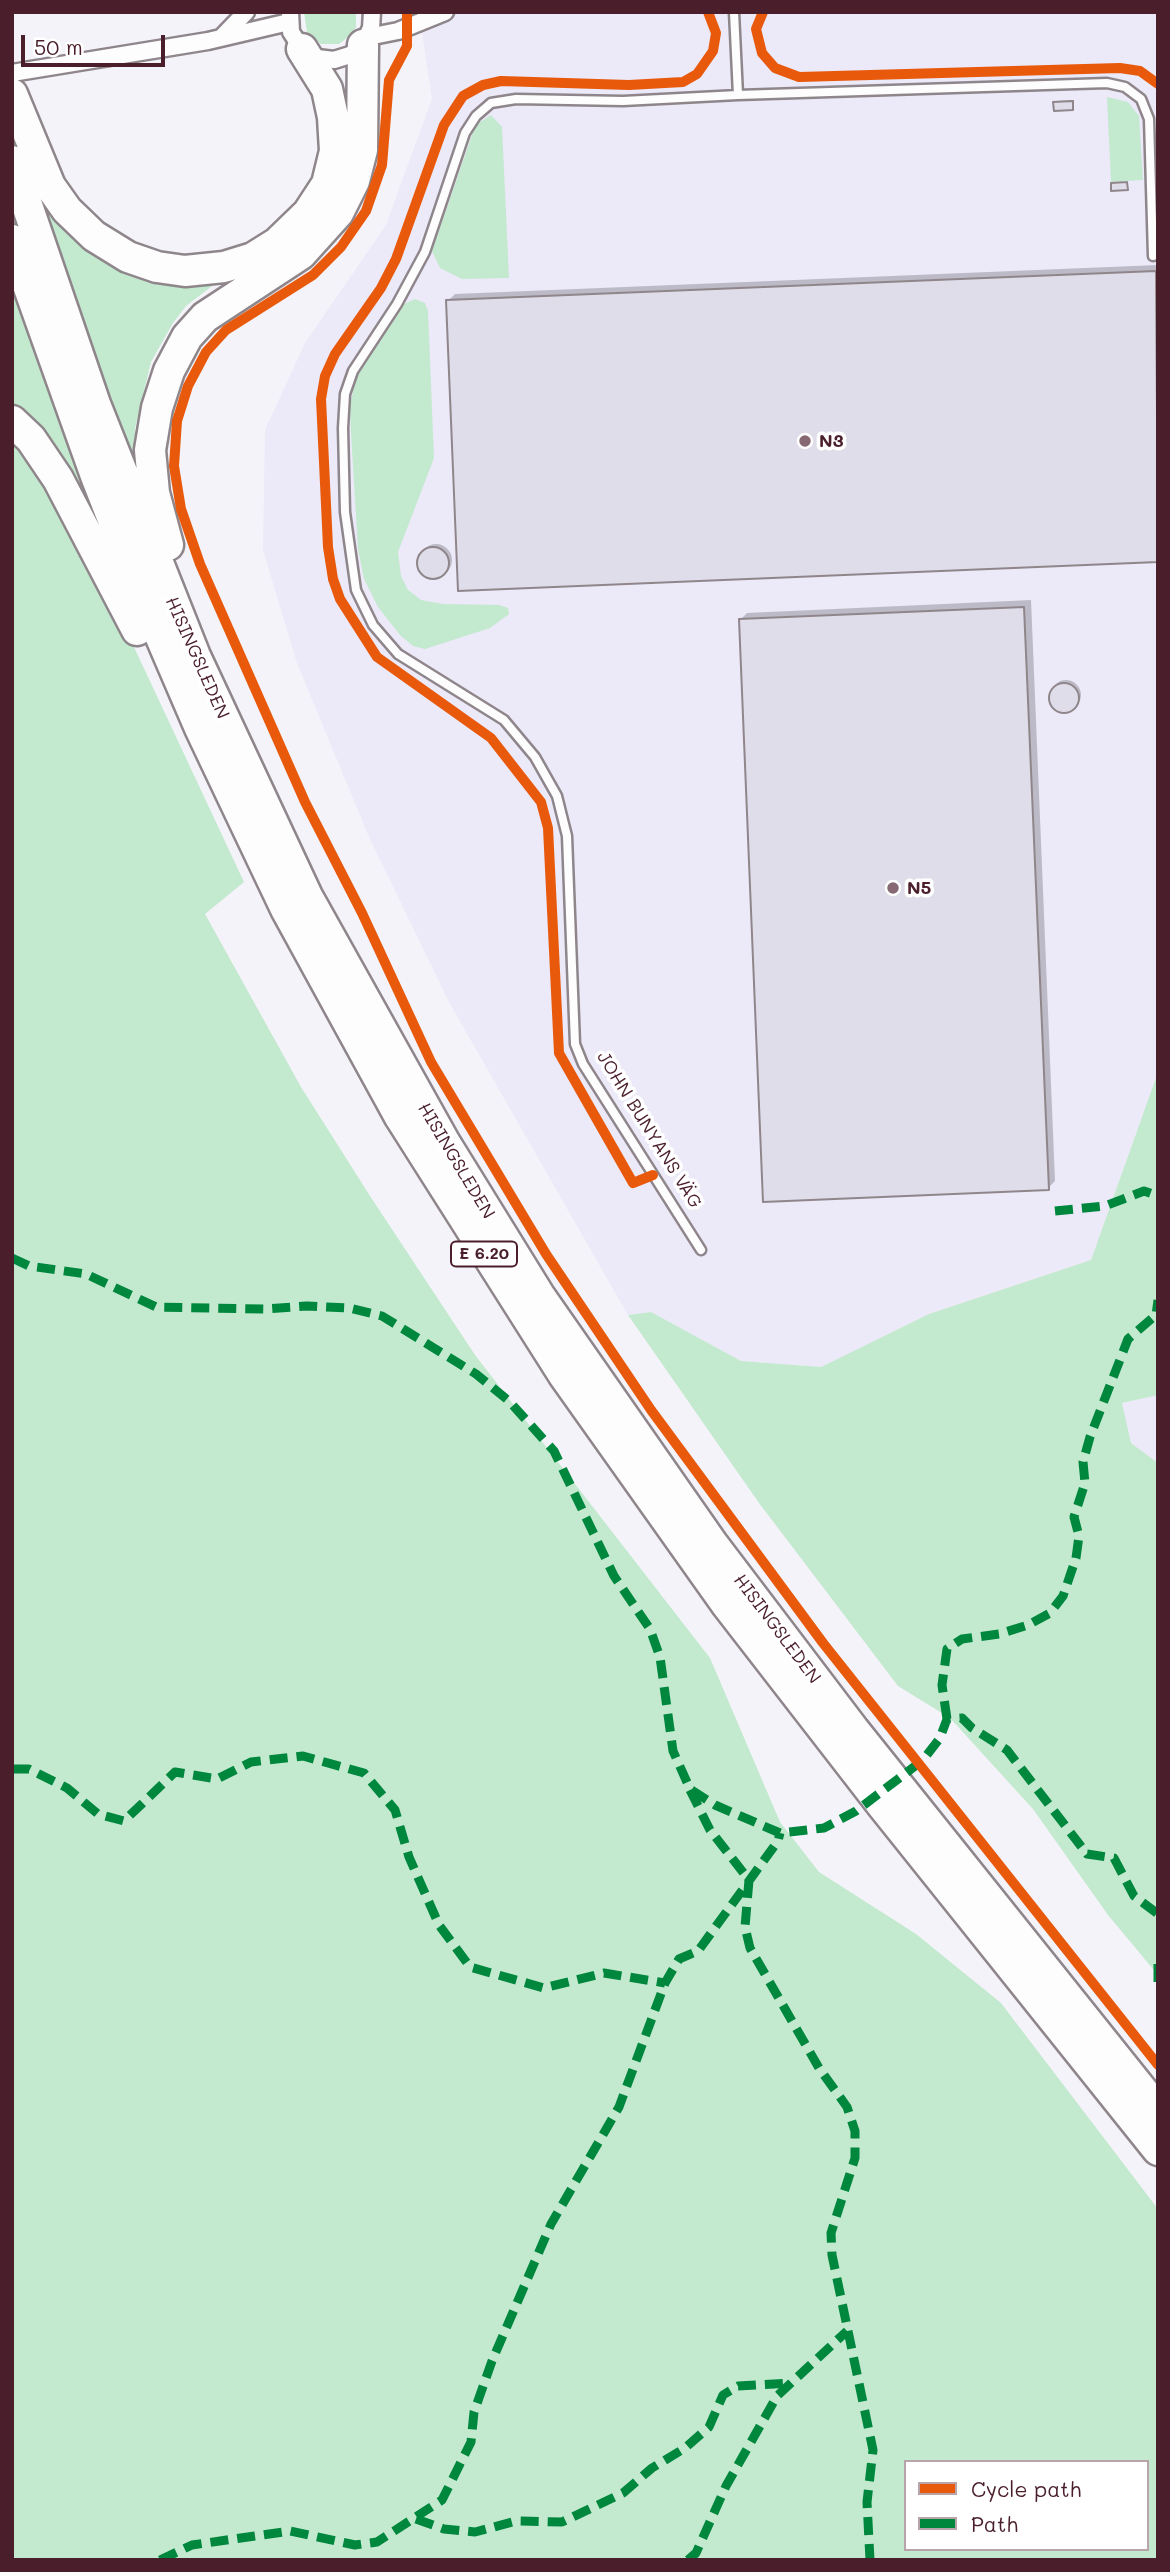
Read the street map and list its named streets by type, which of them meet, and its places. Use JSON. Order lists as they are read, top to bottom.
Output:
{
  "streets": {
    "highway": ["HISINGSLEDEN", "E 6.20"],
    "lane": ["JOHN BUNYANS VÄG"]
  },
  "places": ["N3", "N5"],
  "legend": ["Cycle path", "Path"],
  "scale_bar": "50 m"
}
